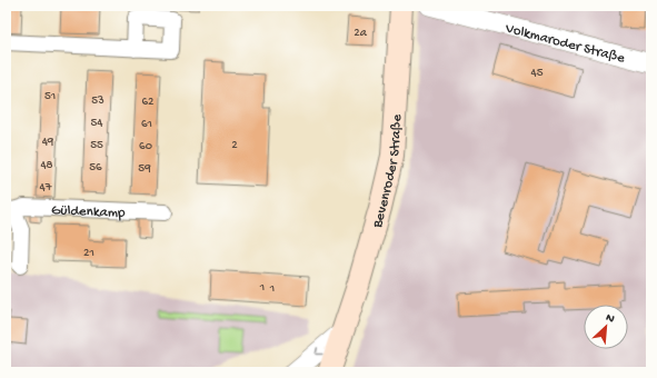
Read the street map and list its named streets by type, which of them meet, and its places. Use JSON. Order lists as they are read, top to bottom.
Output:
{
  "streets": {
    "main road": ["Bevenroder Straße"],
    "street": ["Volkmaroder Straße", "Güldenkamp"]
  },
  "house_numbers": [
    "2a",
    "45",
    "51",
    "53",
    "62",
    "54",
    "61",
    "49",
    "55",
    "2",
    "60",
    "48",
    "56",
    "59",
    "47",
    "21",
    "1",
    "1"
  ],
  "north": "top right"
}
